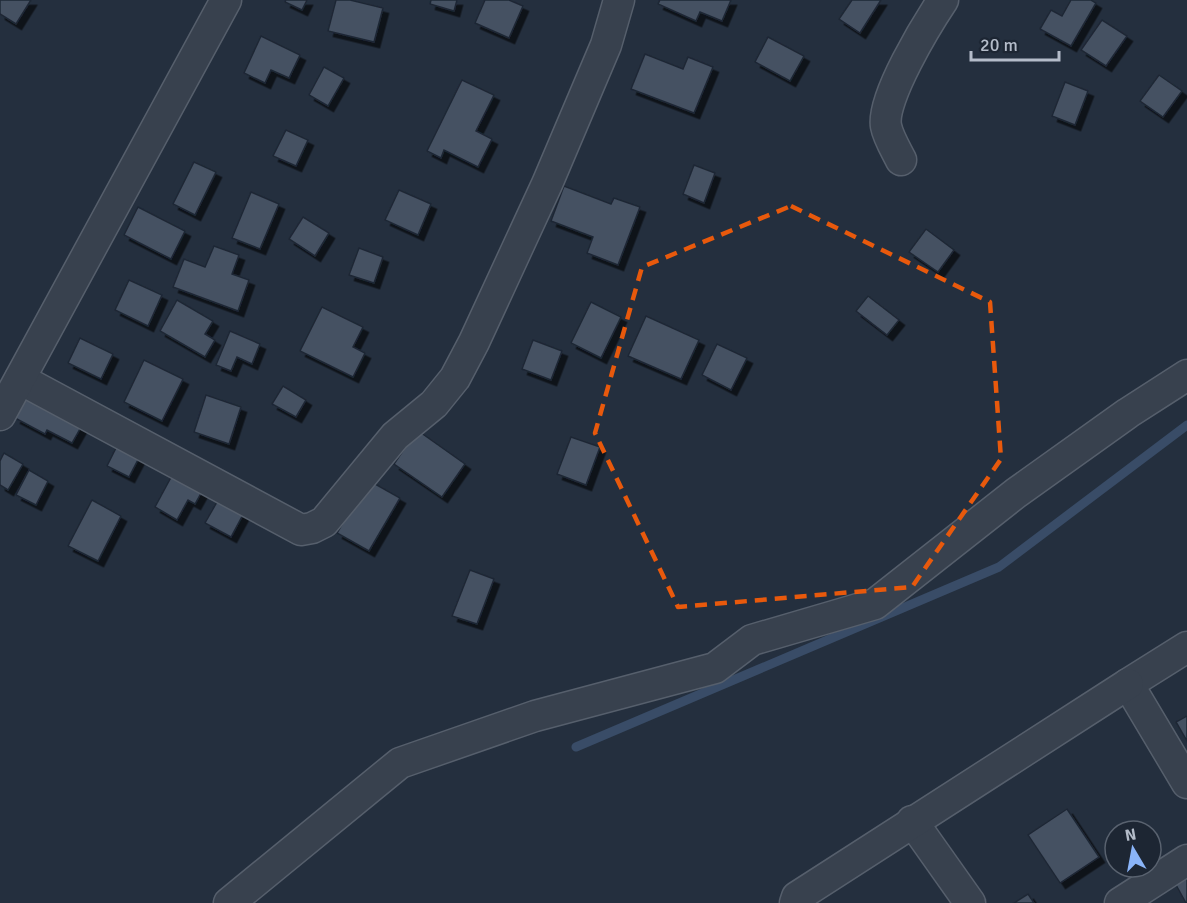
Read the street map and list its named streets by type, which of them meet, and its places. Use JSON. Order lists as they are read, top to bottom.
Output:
{
  "scale_bar": "20 m",
  "north": "top"
}
